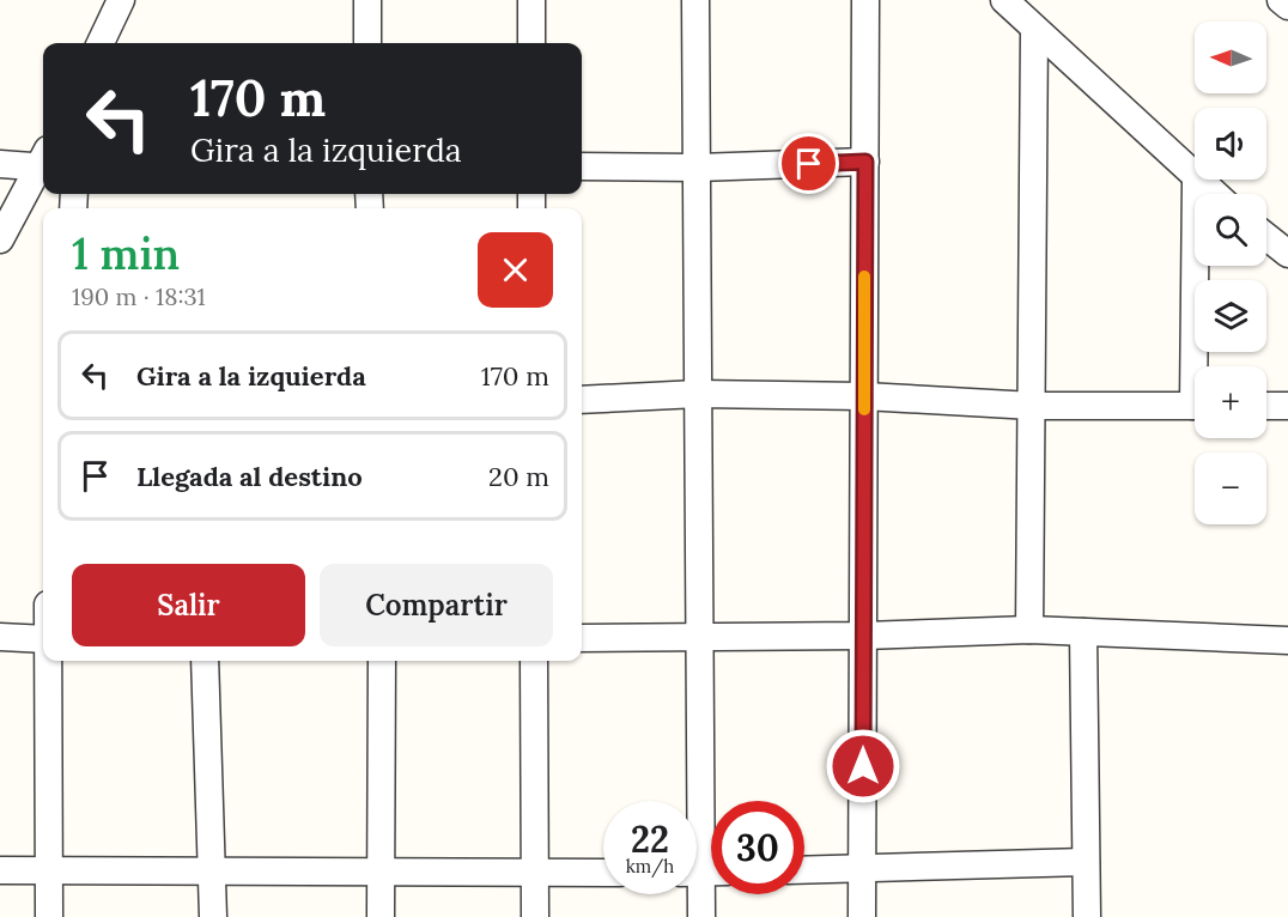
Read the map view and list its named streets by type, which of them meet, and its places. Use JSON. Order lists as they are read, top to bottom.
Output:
{
  "north": "left",
  "page": {
    "map_buttons": ["+", "−"],
    "turn": ["170 m", "Gira a la izquierda"],
    "heading": ["1 min", "190 m · 18:31"],
    "list": [
      {
        "name": "Gira a la izquierda",
        "value": "170 m"
      },
      {
        "name": "Llegada al destino",
        "value": "20 m"
      }
    ],
    "buttons": ["Salir", "Compartir"],
    "speed": "22 km/h",
    "limit": "30"
  }
}
